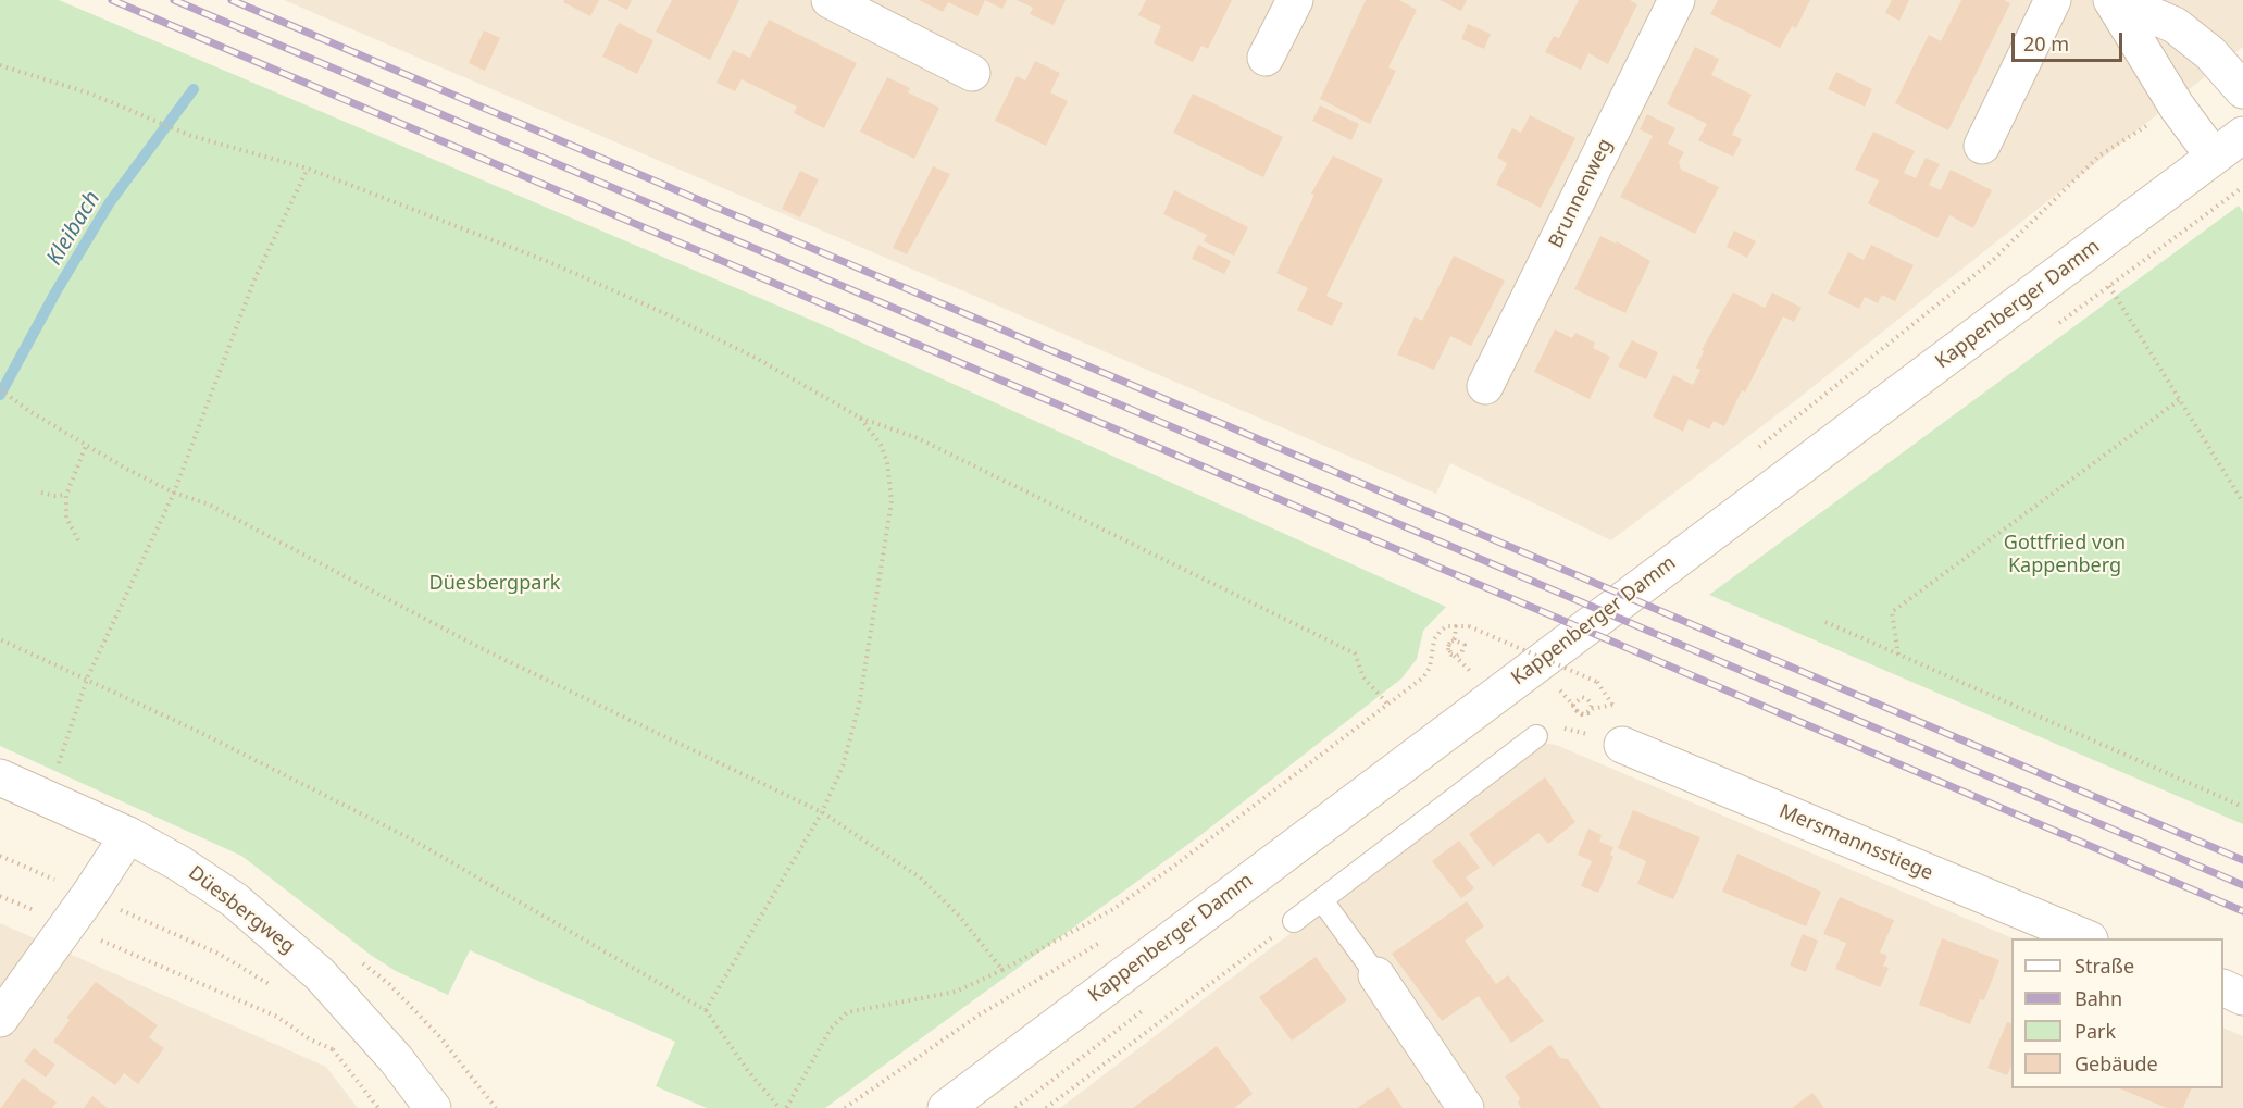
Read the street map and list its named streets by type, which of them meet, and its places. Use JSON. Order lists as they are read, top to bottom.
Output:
{
  "streets": {
    "street": [
      "Brunnenweg",
      "Kappenberger Damm",
      "Mersmannsstiege",
      "Düesbergweg"
    ]
  },
  "water": ["Kleibach"],
  "parks": ["Gottfried von Kappenberg", "Düesbergpark"],
  "legend": [
    "Straße",
    "Bahn",
    "Park",
    "Gebäude"
  ],
  "scale_bar": "20 m"
}
